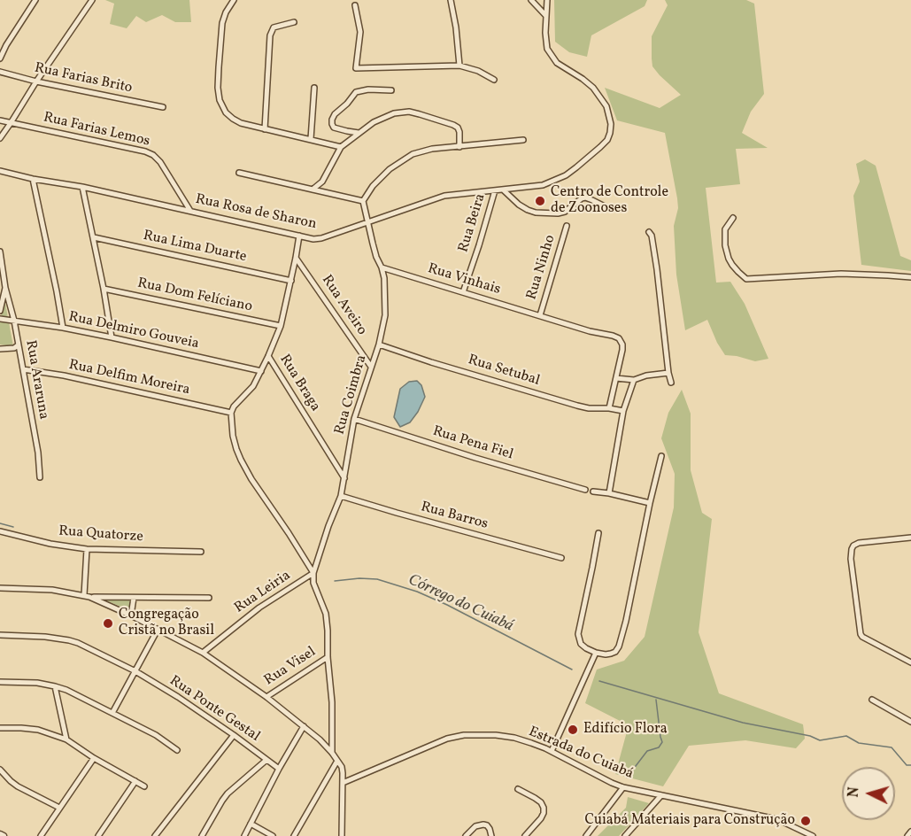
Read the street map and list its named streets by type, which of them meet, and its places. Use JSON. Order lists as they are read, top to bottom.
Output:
{
  "streets": {
    "street": [
      "Rua Farias Brito",
      "Rua Farias Lemos",
      "Rua Rosa de Sharon",
      "Rua Beira",
      "Rua Lima Duarte",
      "Rua Ninho",
      "Rua Vinhais",
      "Rua Dom Felíciano",
      "Rua Aveiro",
      "Rua Delmiro Gouveia",
      "Rua Setubal",
      "Rua Delfim Moreira",
      "Rua Araruna",
      "Rua Braga",
      "Rua Coimbra",
      "Rua Pena Fiel",
      "Rua Barros",
      "Rua Quatorze",
      "Rua Leiria",
      "Rua Visel",
      "Rua Ponte Gestal",
      "Estrada do Cuiabá"
    ]
  },
  "crossings": [
    ["Rua Farias Lemos", "Rua Rosa de Sharon"],
    ["Rua Rosa de Sharon", "Rua Beira"],
    ["Rua Rosa de Sharon", "Rua Coimbra"],
    ["Rua Beira", "Rua Vinhais"],
    ["Rua Ninho", "Rua Vinhais"],
    ["Rua Vinhais", "Rua Coimbra"],
    ["Rua Aveiro", "Rua Coimbra"],
    ["Rua Delmiro Gouveia", "Rua Araruna"],
    ["Rua Setubal", "Rua Coimbra"],
    ["Rua Delfim Moreira", "Rua Araruna"],
    ["Rua Braga", "Rua Coimbra"],
    ["Rua Coimbra", "Rua Pena Fiel"],
    ["Rua Coimbra", "Rua Barros"],
    ["Rua Coimbra", "Rua Leiria"]
  ],
  "water": ["Córrego do Cuiabá"],
  "places": [
    "Centro de Controle de Zoonoses",
    "Congregação Cristã no Brasil",
    "Edifício Flora",
    "Cuiabá Materiais para Construção"
  ],
  "north": "left"
}
